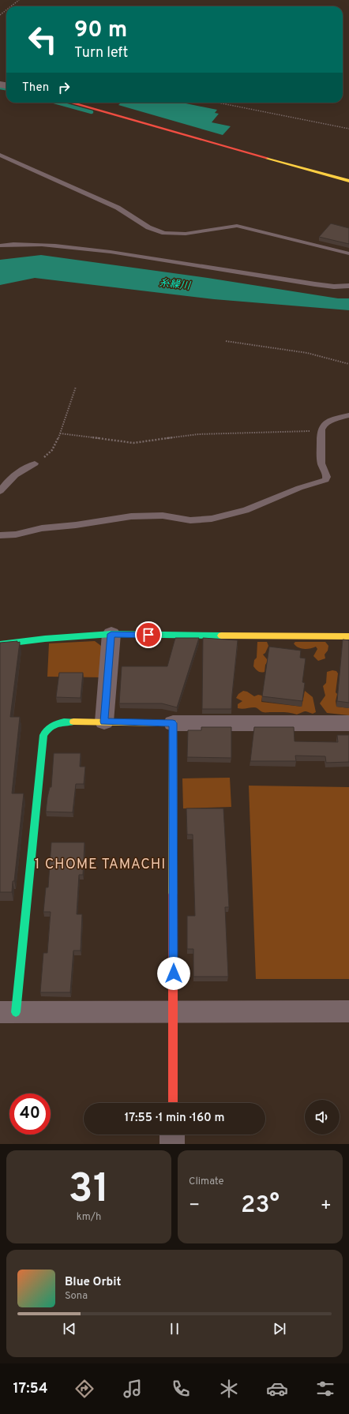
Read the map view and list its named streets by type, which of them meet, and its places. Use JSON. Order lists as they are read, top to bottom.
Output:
{
  "districts": ["1 CHOME TAMACHI"],
  "water": ["糸繰川"],
  "page": {
    "turn": ["90 m", "Turn left"],
    "then": "Then",
    "limit": "40",
    "trip": "17:55 · 1 min · 160 m",
    "tile": [
      ["31", "km/h"],
      "Climate"
    ],
    "heat": ["−", "23°", "+"],
    "song": ["Blue Orbit", "Sona"],
    "tabs": "17:54"
  }
}
